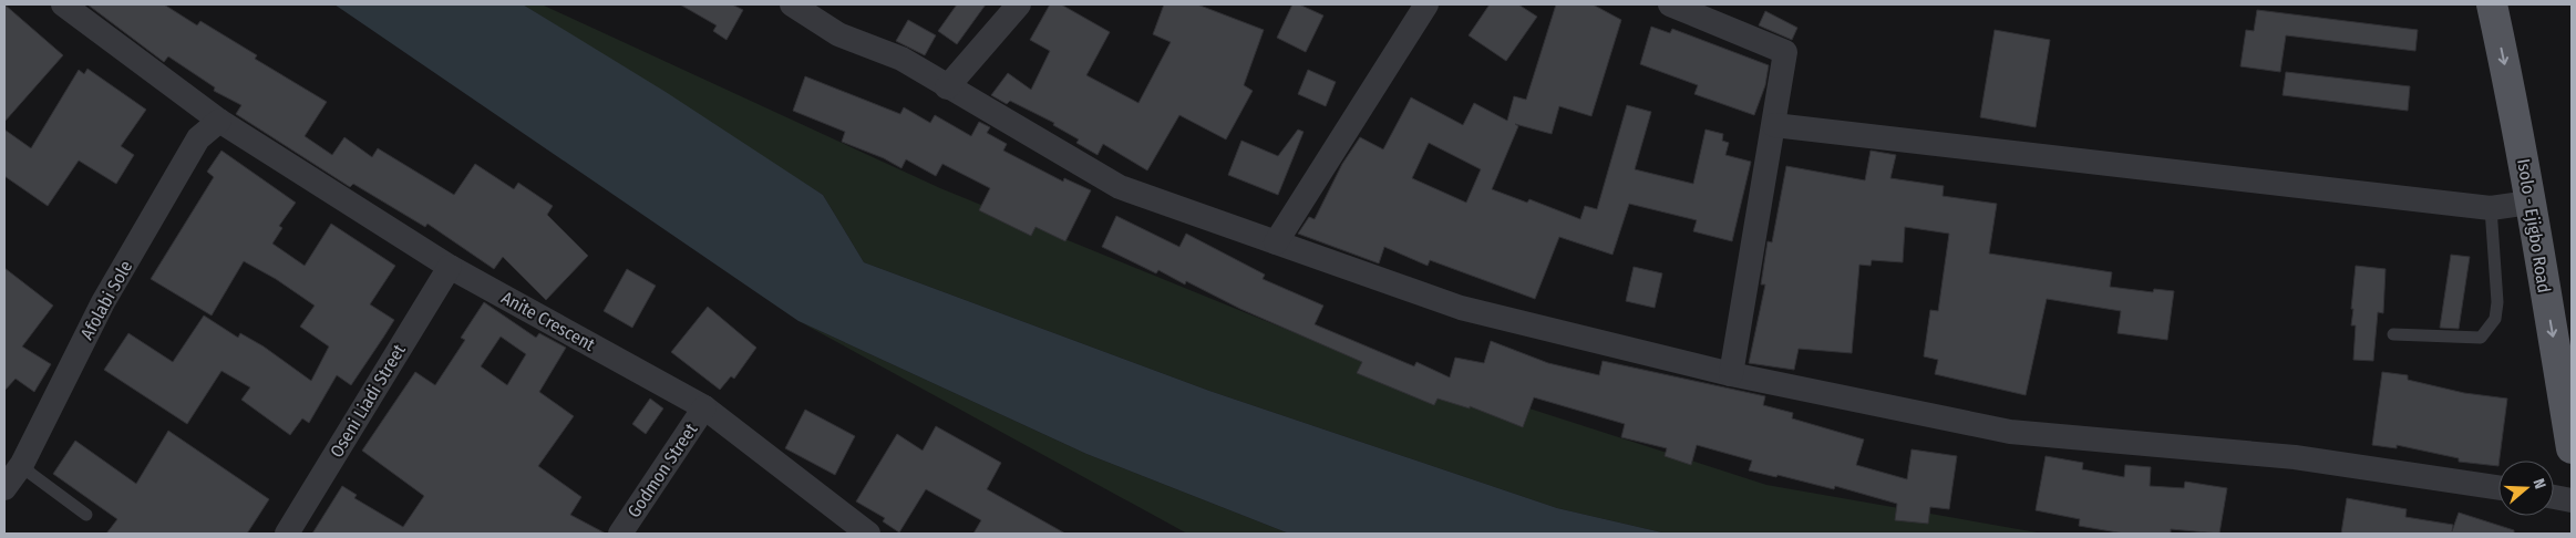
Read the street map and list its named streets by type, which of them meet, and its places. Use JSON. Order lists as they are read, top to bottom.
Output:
{
  "streets": {
    "main road": ["Isolo - Ejigbo Road"],
    "street": [
      "Afolabi Sole",
      "Anite Crescent",
      "Oseni Liadi Street",
      "Godmon Street"
    ]
  },
  "crossings": [
    ["Afolabi Sole", "Anite Crescent"],
    ["Anite Crescent", "Oseni Liadi Street"],
    ["Anite Crescent", "Godmon Street"]
  ],
  "one_way": ["Isolo - Ejigbo Road"],
  "north": "right"
}
